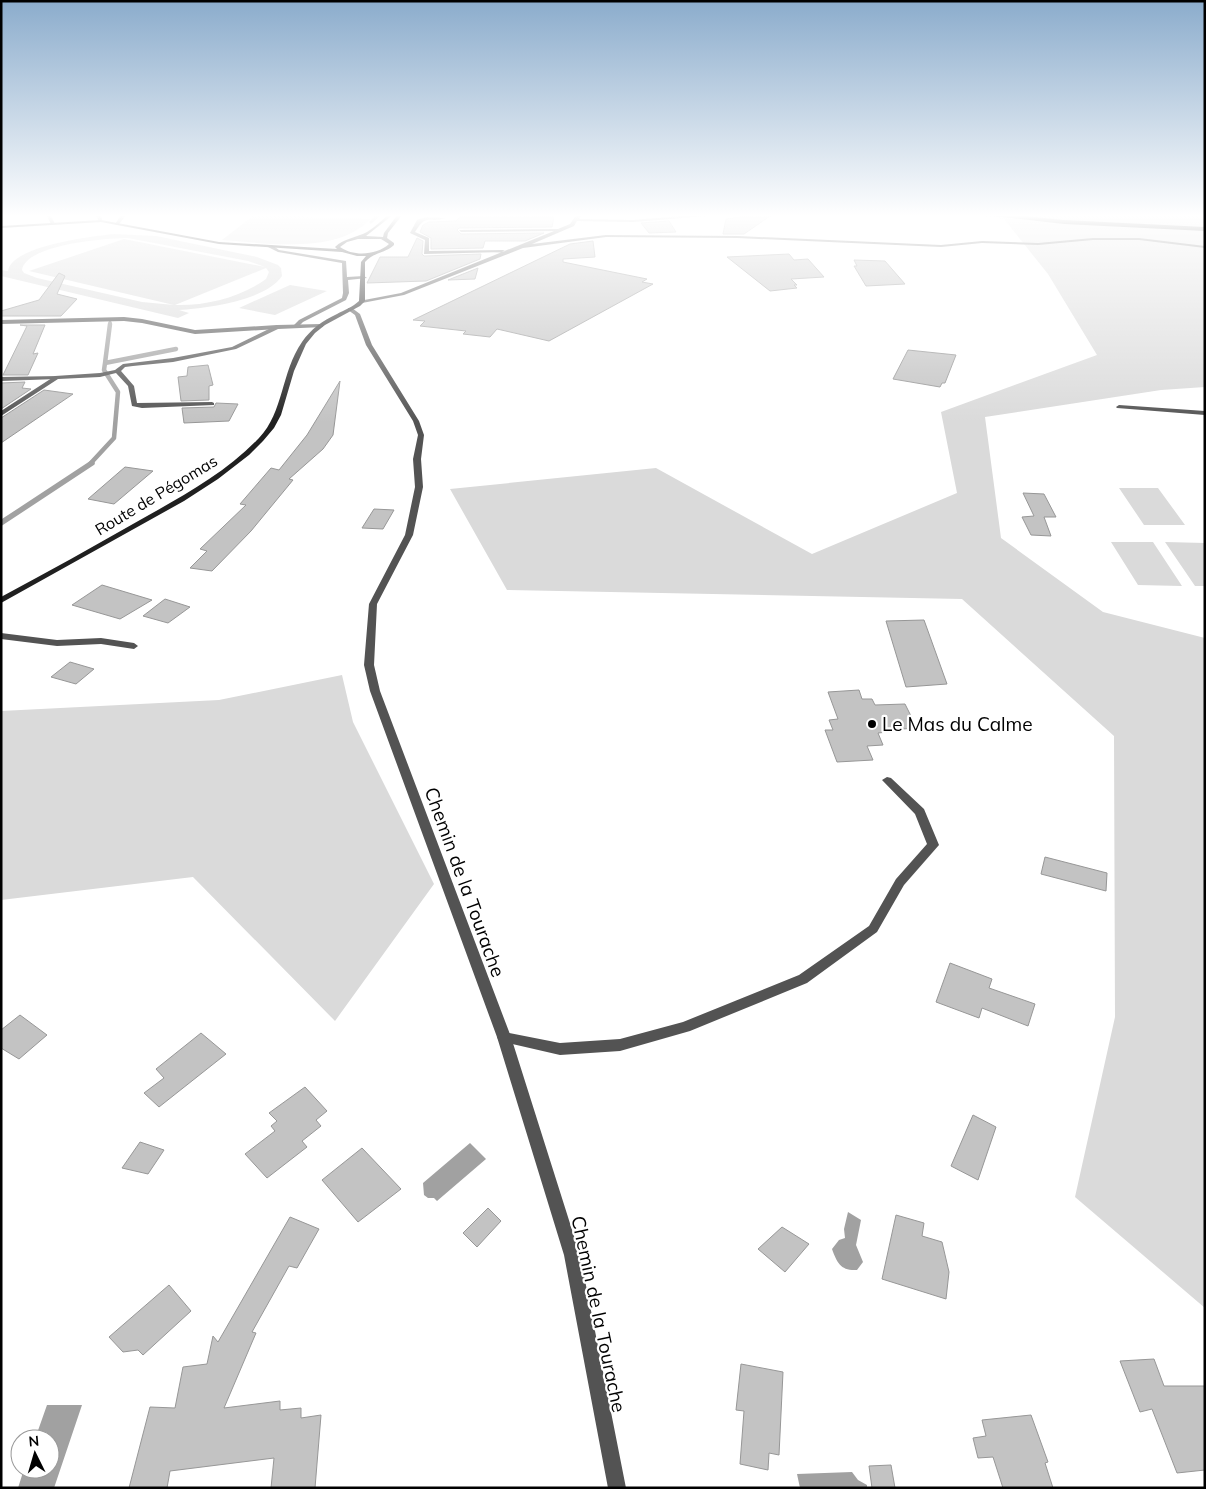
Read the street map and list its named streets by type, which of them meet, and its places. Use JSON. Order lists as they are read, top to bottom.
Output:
{
  "streets": {
    "main road": ["Route de Pégomas"],
    "street": ["Chemin de la Tourache"]
  },
  "crossings": [
    ["Route de Pégomas", "Chemin de la Tourache"]
  ],
  "places": ["Le Mas du Calme"],
  "north": "top"
}
